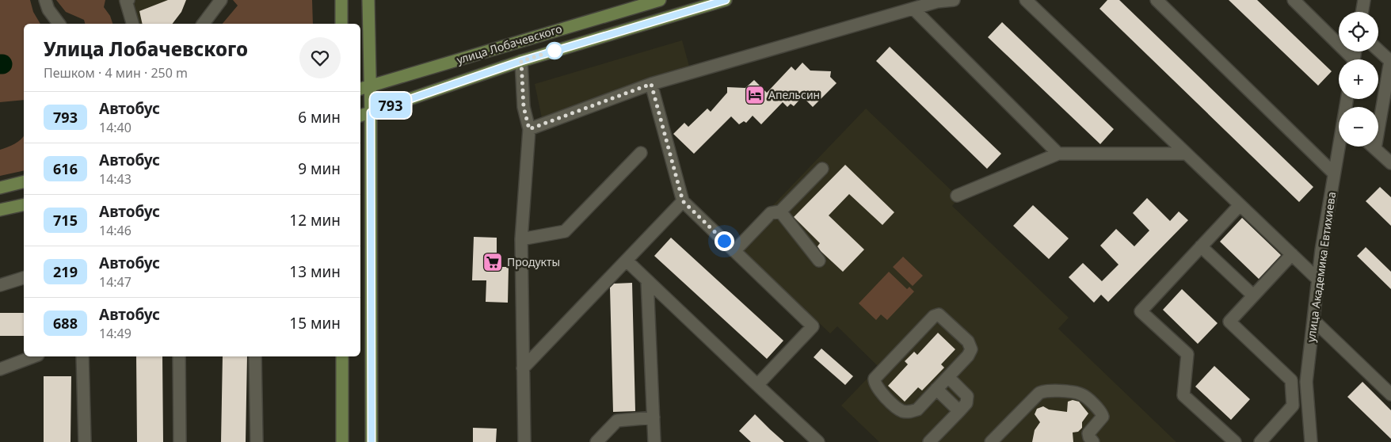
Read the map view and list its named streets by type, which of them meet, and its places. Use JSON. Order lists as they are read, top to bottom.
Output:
{
  "streets": {
    "main road": ["улица Лобачевского"],
    "street": ["улица Академика Евтихиева"]
  },
  "places": {
    "hotel": ["Апельсин"],
    "supermarket": ["Продукты"]
  },
  "lines": ["bus line 793"],
  "page": {
    "on_map": "793",
    "map_buttons": ["+", "−"],
    "heading": ["Улица Лобачевского", "Пешком · 4 мин · 250 m"],
    "list": [
      {
        "mark": "793",
        "name": "Автобус",
        "note": "14:40",
        "value": "6 мин"
      },
      {
        "mark": "616",
        "name": "Автобус",
        "note": "14:43",
        "value": "9 мин"
      },
      {
        "mark": "715",
        "name": "Автобус",
        "note": "14:46",
        "value": "12 мин"
      },
      {
        "mark": "219",
        "name": "Автобус",
        "note": "14:47",
        "value": "13 мин"
      },
      {
        "mark": "688",
        "name": "Автобус",
        "note": "14:49",
        "value": "15 мин"
      }
    ]
  }
}
